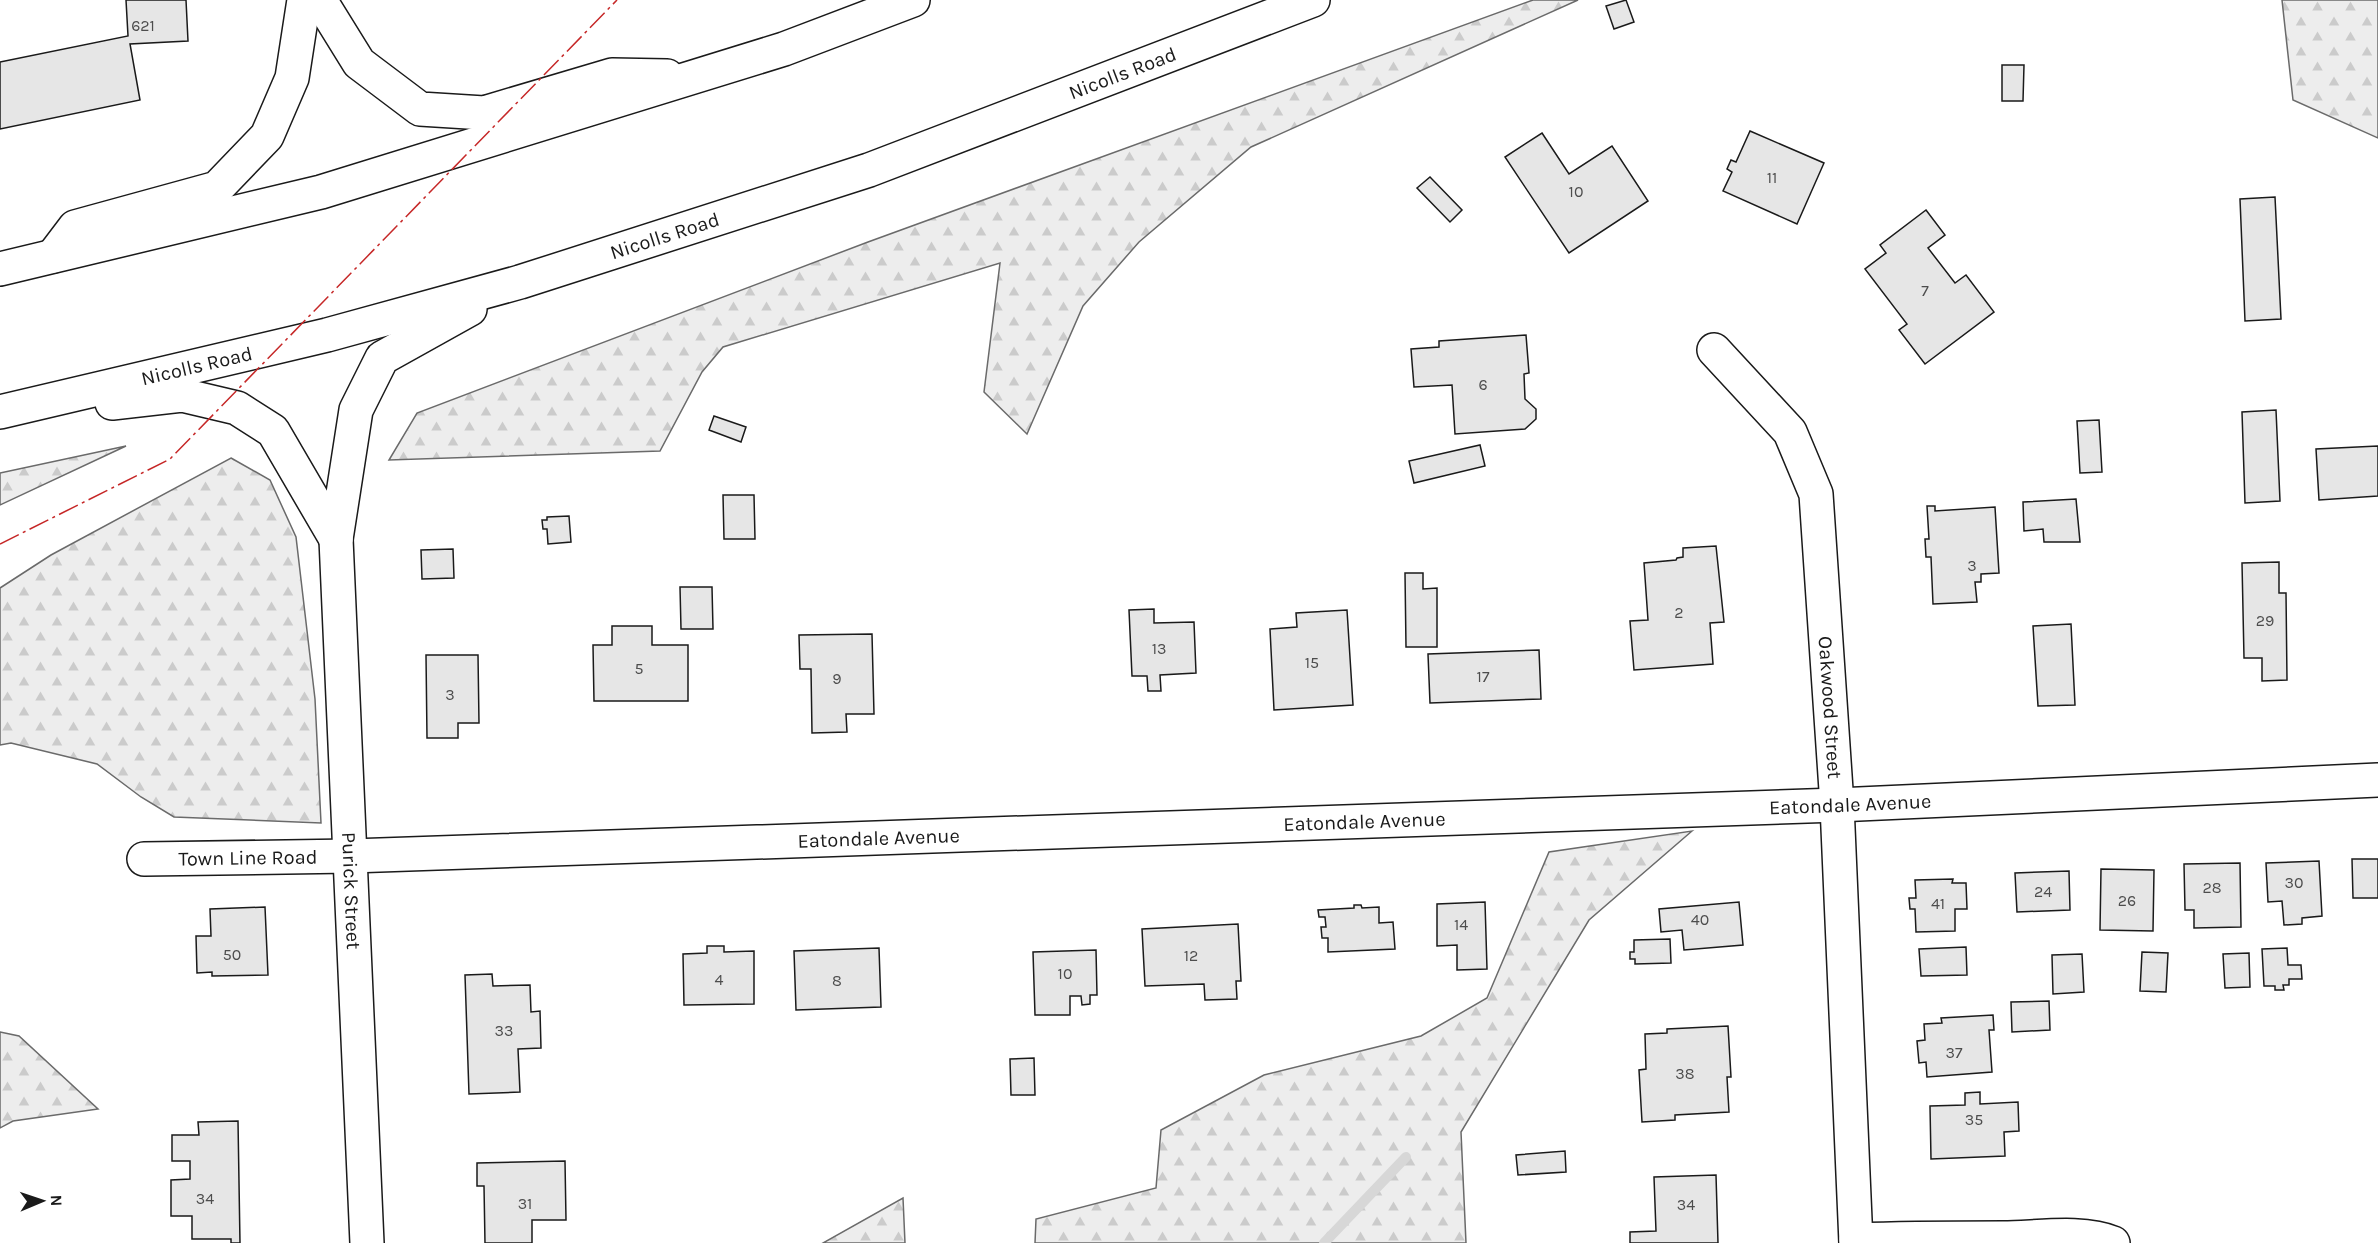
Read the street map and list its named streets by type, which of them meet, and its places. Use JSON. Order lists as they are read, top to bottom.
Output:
{
  "streets": {
    "main road": [
      "Nicolls Road",
      "Oakwood Street",
      "Eatondale Avenue",
      "Town Line Road",
      "Purick Street"
    ]
  },
  "crossings": [
    ["Nicolls Road", "Purick Street"],
    ["Oakwood Street", "Eatondale Avenue"],
    ["Eatondale Avenue", "Town Line Road"],
    ["Eatondale Avenue", "Purick Street"],
    ["Town Line Road", "Purick Street"]
  ],
  "house_numbers": [
    "621",
    "11",
    "10",
    "7",
    "6",
    "3",
    "2",
    "29",
    "13",
    "15",
    "5",
    "17",
    "9",
    "3",
    "30",
    "28",
    "24",
    "26",
    "41",
    "40",
    "14",
    "50",
    "12",
    "10",
    "4",
    "8",
    "33",
    "37",
    "38",
    "35",
    "34",
    "31",
    "34"
  ],
  "north": "right"
}
